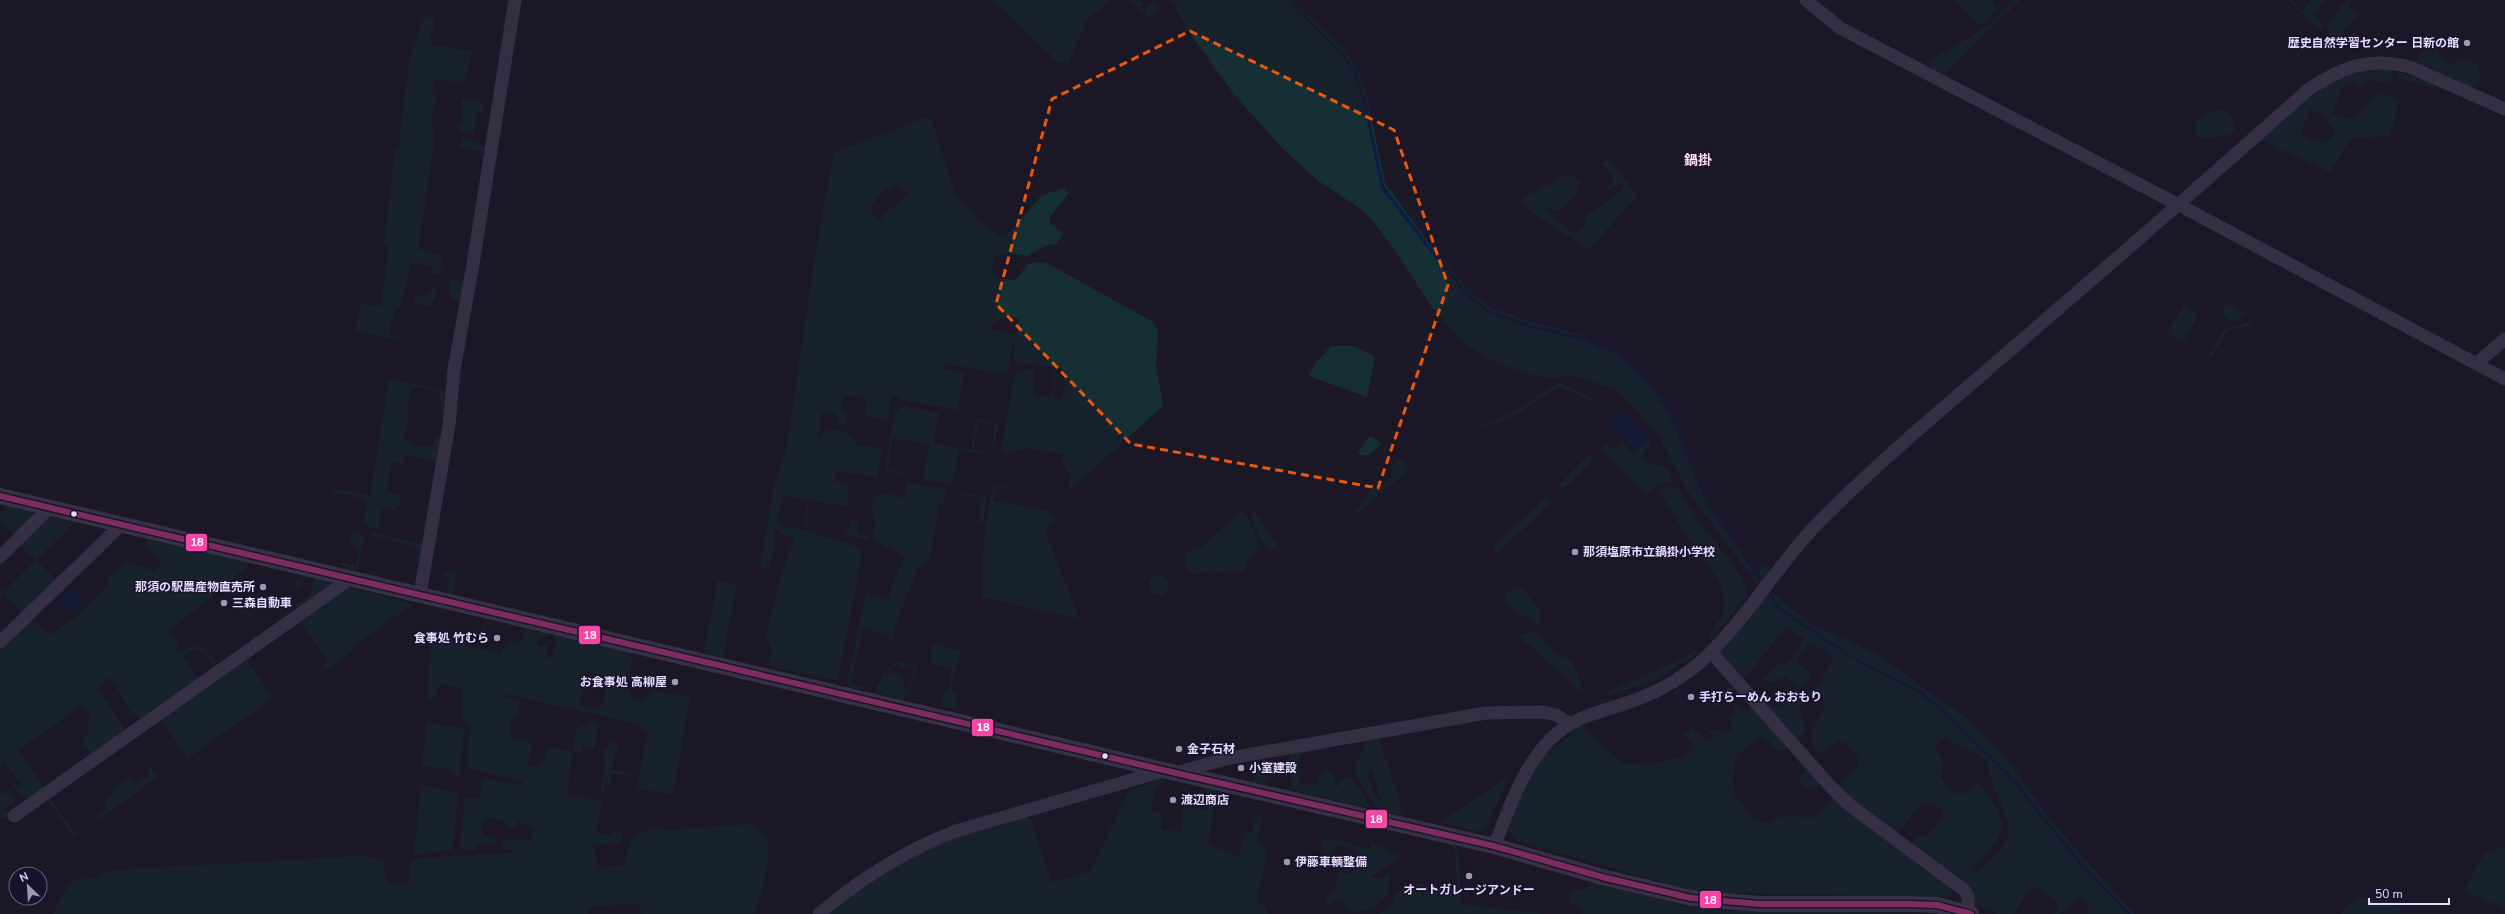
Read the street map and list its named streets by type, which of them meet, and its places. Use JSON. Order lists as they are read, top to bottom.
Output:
{
  "districts": ["鍋掛"],
  "places": [
    "歴史自然学習センター 日新の館",
    "那須塩原市立鍋掛小学校",
    "那須の駅農産物直売所",
    "三森自動車",
    "食事処 竹むら",
    "お食事処 高柳屋",
    "手打らーめん おおもり",
    "金子石材",
    "小室建設",
    "渡辺商店",
    "伊藤車輌整備",
    "オートガレージアンドー"
  ],
  "lines": ["transit line 18"],
  "scale_bar": "50 m",
  "north": "top left"
}
